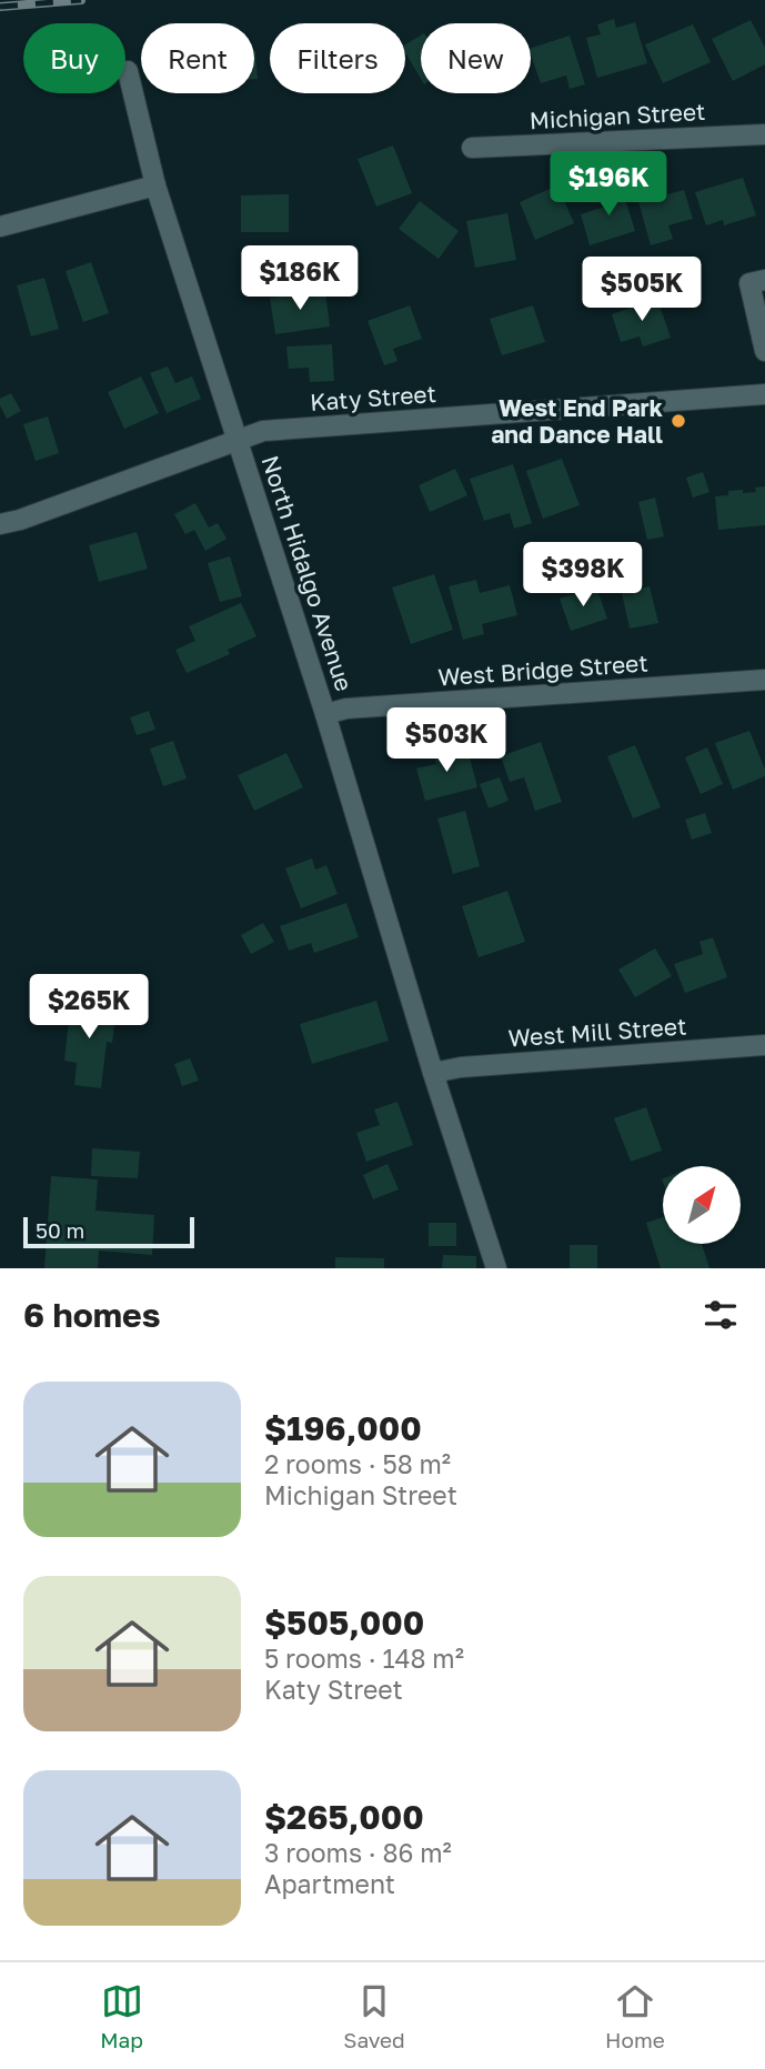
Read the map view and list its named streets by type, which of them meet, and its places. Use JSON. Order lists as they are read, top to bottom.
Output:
{
  "streets": {
    "street": [
      "Michigan Street",
      "Katy Street",
      "North Hidalgo Avenue",
      "West Bridge Street",
      "West Mill Street"
    ]
  },
  "crossings": [
    ["Katy Street", "North Hidalgo Avenue"],
    ["North Hidalgo Avenue", "West Bridge Street"],
    ["North Hidalgo Avenue", "West Mill Street"]
  ],
  "places": ["West End Park and Dance Hall"],
  "scale_bar": "50 m",
  "north": "top right",
  "page": {
    "chip": [
      "Buy",
      "Rent",
      "Filters",
      "New"
    ],
    "price": [
      "$196K",
      "$186K",
      "$505K",
      "$398K",
      "$503K",
      "$265K"
    ],
    "scale": "50 m",
    "heading": "6 homes",
    "list": [
      {
        "name": "$196,000",
        "note": "2 rooms · 58 m² · Michigan Street"
      },
      {
        "name": "$505,000",
        "note": "5 rooms · 148 m² · Katy Street"
      },
      {
        "name": "$265,000",
        "note": "3 rooms · 86 m² · Apartment"
      }
    ],
    "tabs": ["Map", "Saved", "Home"]
  }
}
